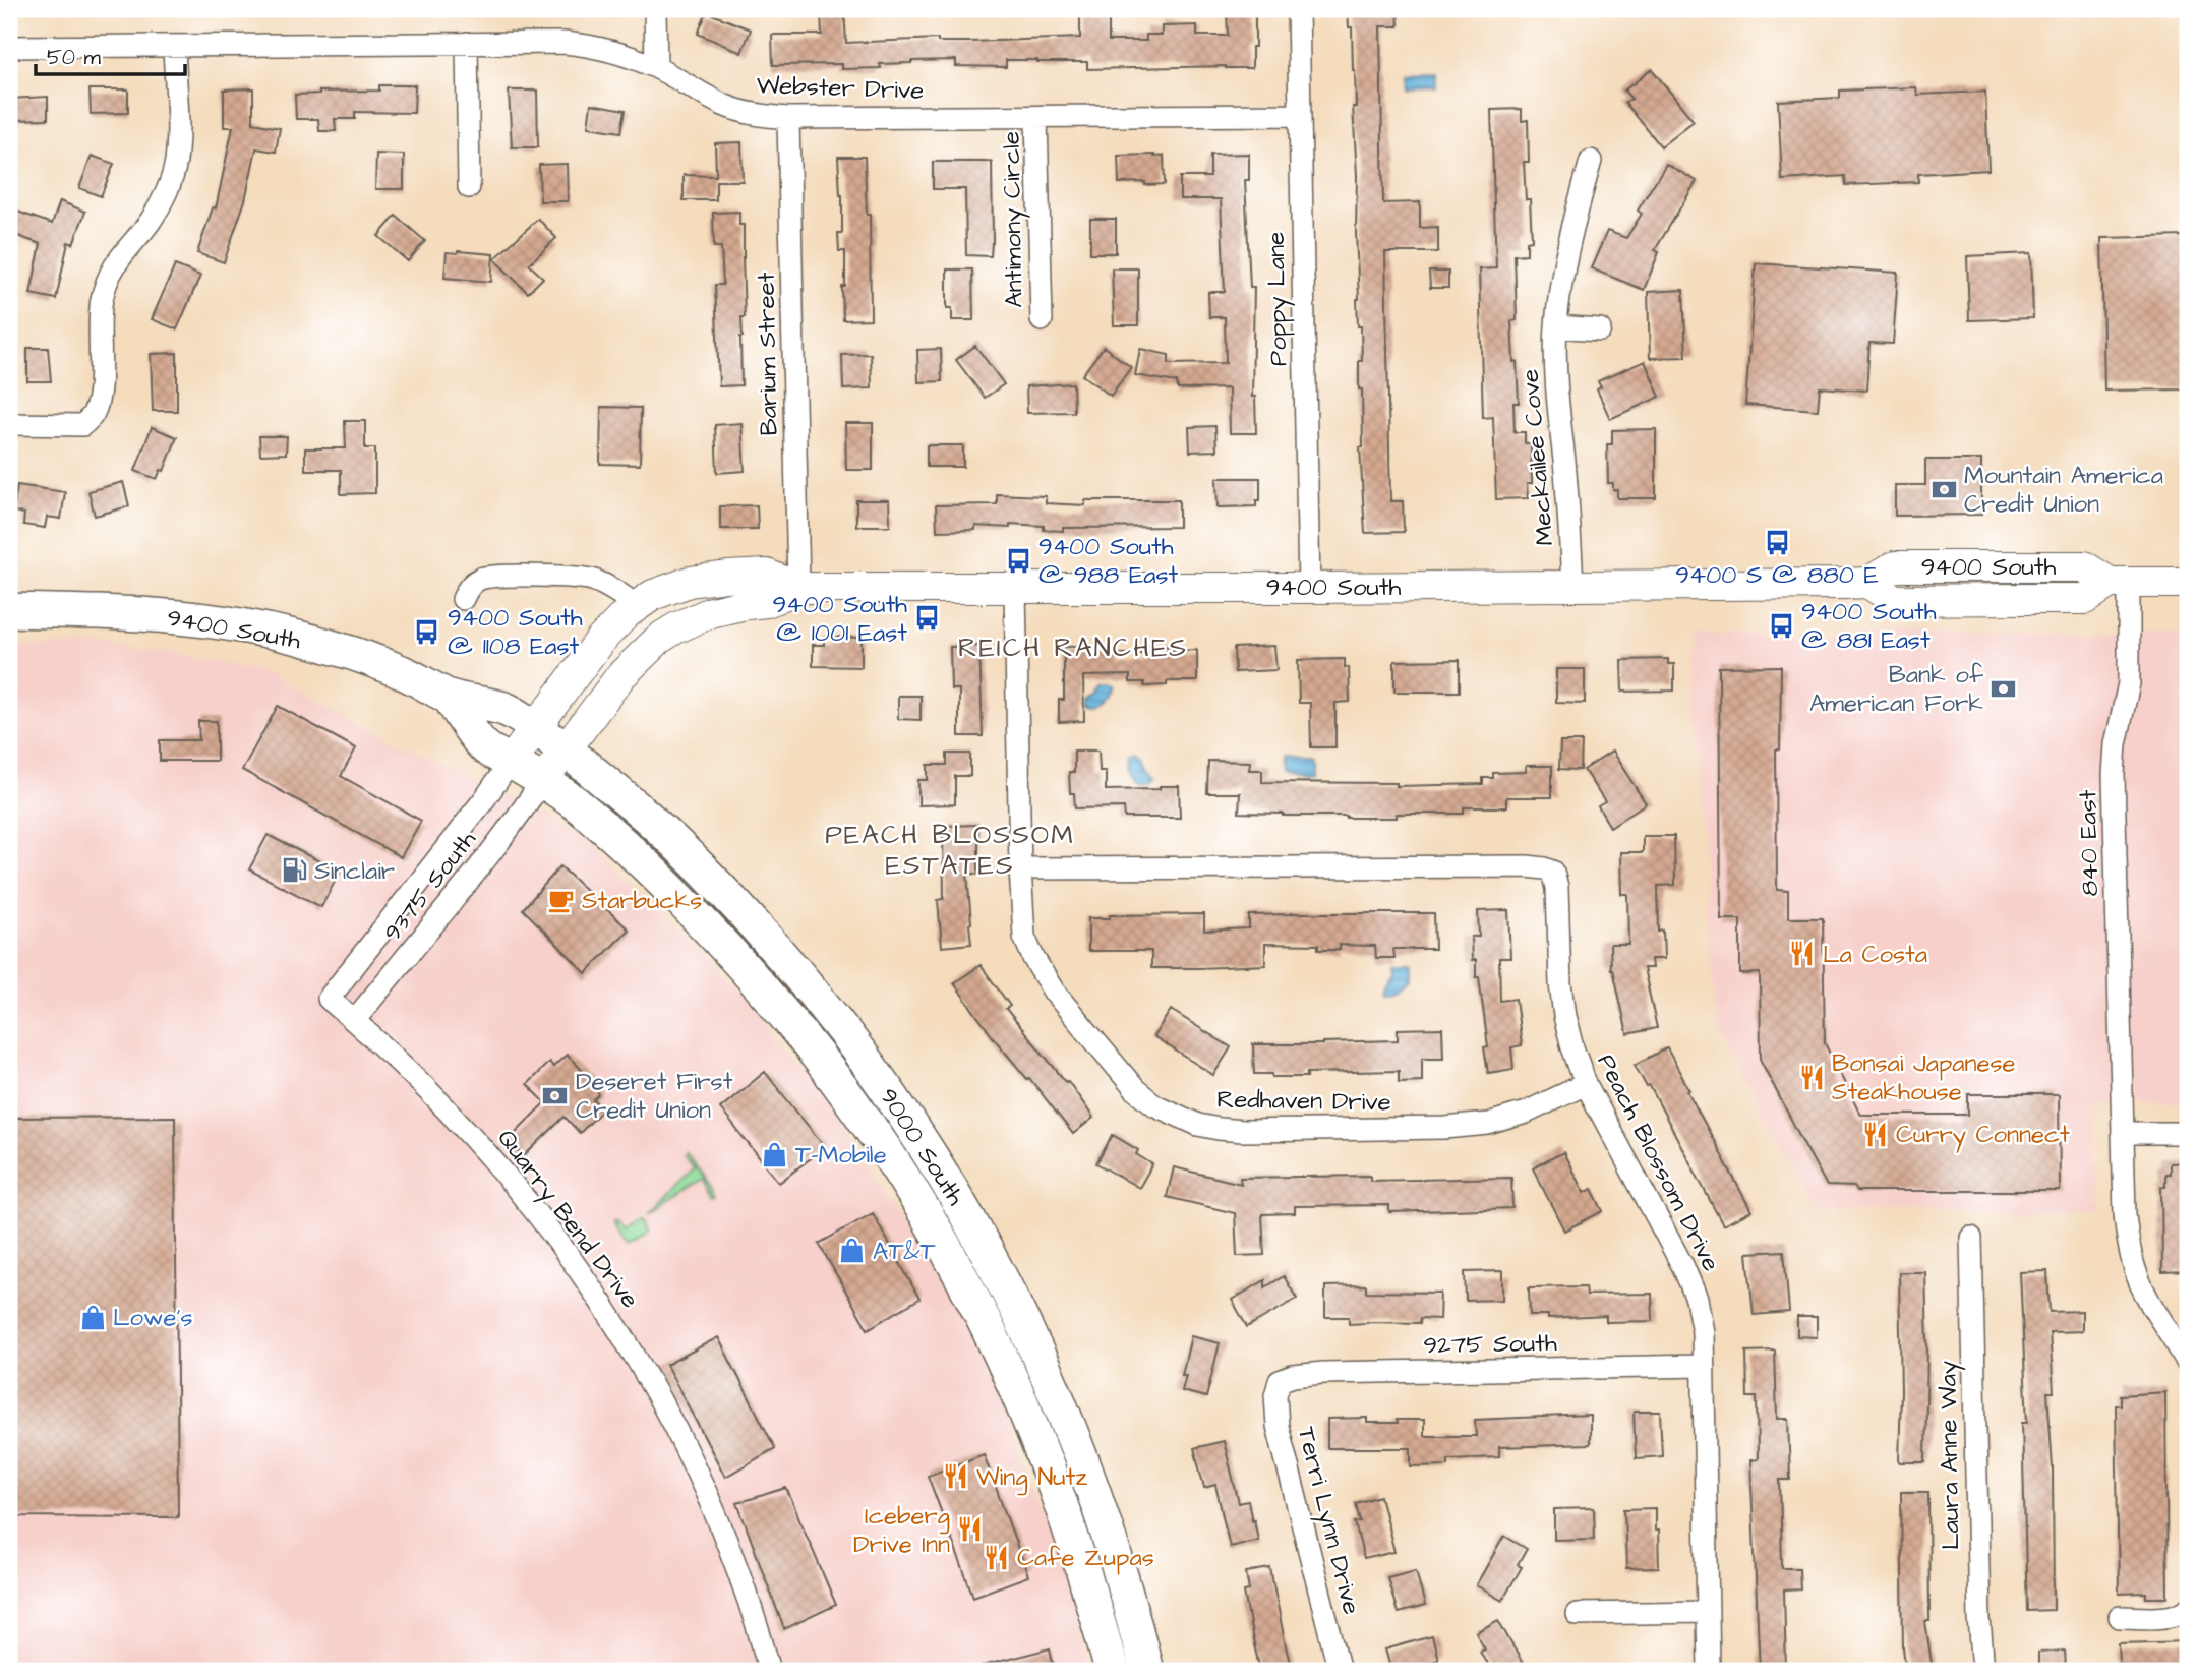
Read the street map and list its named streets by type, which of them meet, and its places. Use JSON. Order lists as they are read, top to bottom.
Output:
{
  "streets": {
    "main road": ["9400 South", "9000 South"],
    "street": [
      "Webster Drive",
      "Antimony Circle",
      "Poppy Lane",
      "Barium Street",
      "Meckailee Cove",
      "840 East",
      "9375 South",
      "Redhaven Drive",
      "Peach Blossom Drive",
      "Quarry Bend Drive",
      "9275 South",
      "Laura Anne Way",
      "Terri Lynn Drive"
    ]
  },
  "crossings": [
    ["Webster Drive", "Antimony Circle"],
    ["Webster Drive", "Poppy Lane"],
    ["Webster Drive", "Barium Street"],
    ["Poppy Lane", "9400 South"],
    ["Barium Street", "9400 South"],
    ["Meckailee Cove", "9400 South"],
    ["9400 South", "840 East"],
    ["9400 South", "9375 South"],
    ["9400 South", "Redhaven Drive"],
    ["9400 South", "9000 South"],
    ["9375 South", "9000 South"],
    ["9375 South", "Quarry Bend Drive"],
    ["Redhaven Drive", "Peach Blossom Drive"],
    ["Peach Blossom Drive", "9275 South"],
    ["9275 South", "Terri Lynn Drive"]
  ],
  "districts": ["REICH RANCHES", "PEACH BLOSSOM ESTATES"],
  "places": {
    "bank": ["Mountain America Credit Union", "Bank of American Fork", "Deseret First Credit Union"],
    "bus stop": [
      "9400 S @ 880 E",
      "9400 South @ 988 East",
      "9400 South @ 1001 East",
      "9400 South @ 881 East",
      "9400 South @ 1108 East"
    ],
    "fuel station": ["Sinclair"],
    "cafe": ["Starbucks"],
    "restaurant": [
      "La Costa",
      "Bonsai Japanese Steakhouse",
      "Curry Connect",
      "Wing Nutz",
      "Iceberg Drive Inn",
      "Cafe Zupas"
    ],
    "shop": ["T-Mobile", "AT&T", "Lowe's"]
  },
  "scale_bar": "50 m"
}
